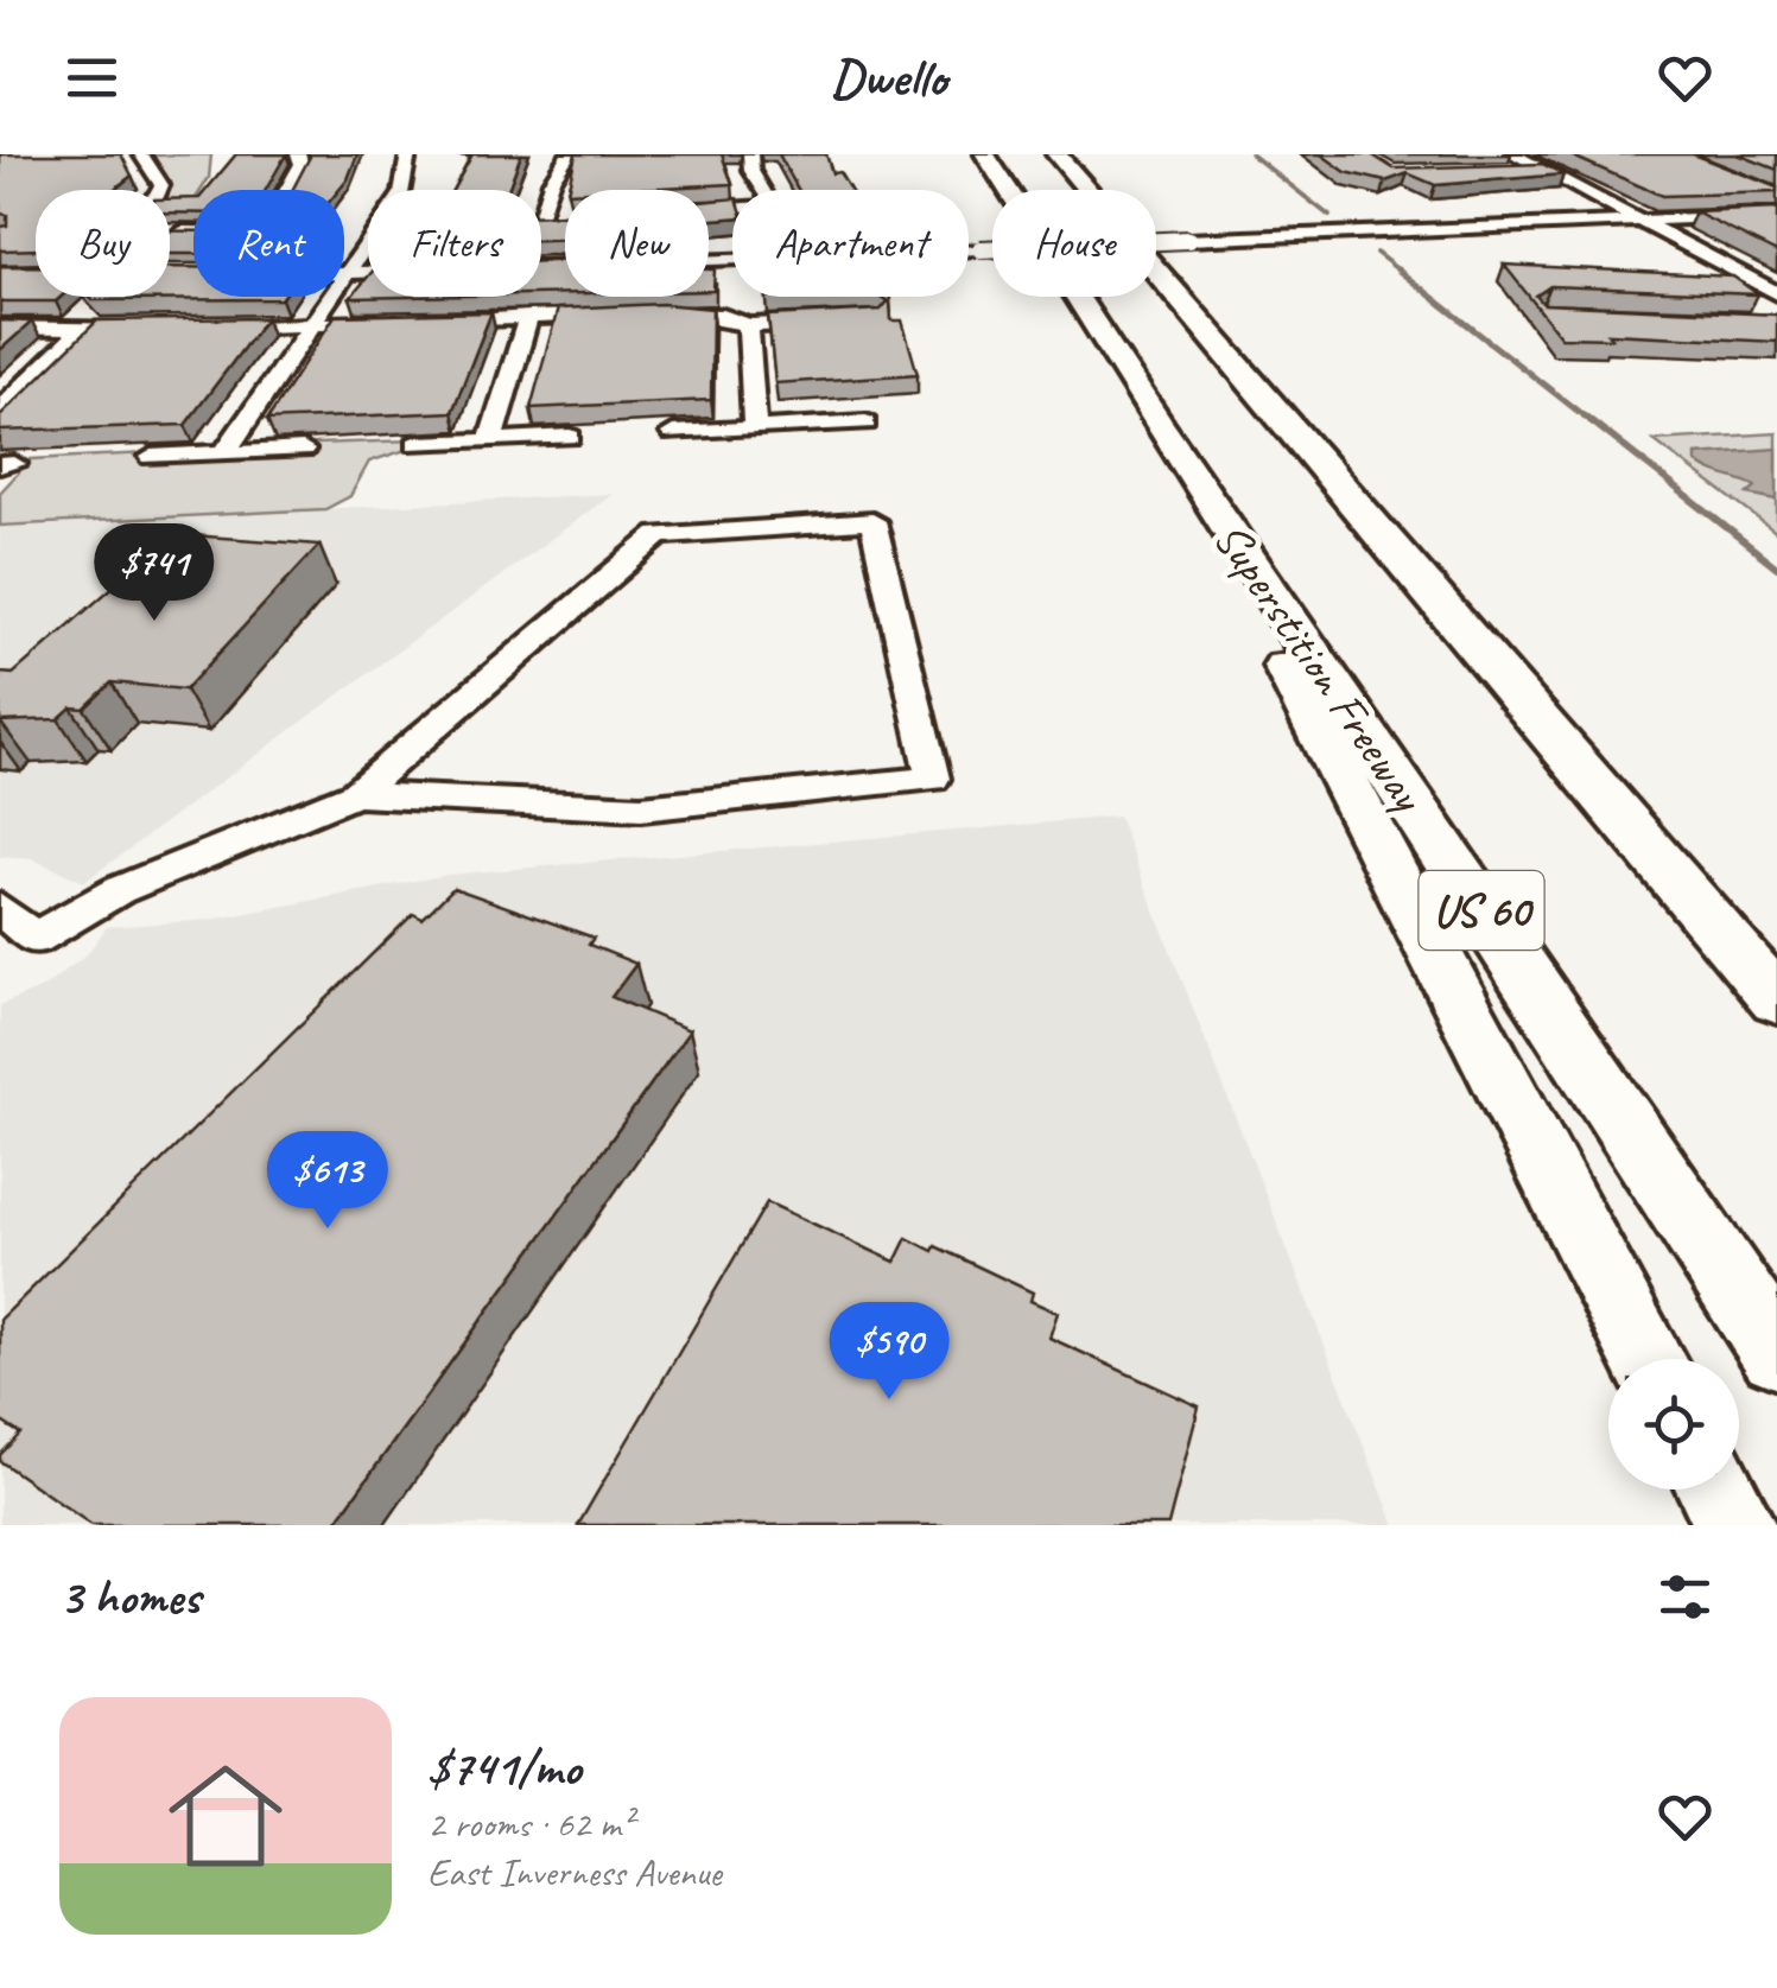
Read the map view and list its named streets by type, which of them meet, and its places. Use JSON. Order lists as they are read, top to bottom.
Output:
{
  "streets": {
    "highway": ["Superstition Freeway", "US 60"]
  },
  "page": {
    "header": "Dwello",
    "chip": [
      "Buy",
      "Rent",
      "Filters",
      "New",
      "Apartment",
      "House"
    ],
    "price": ["$741", "$613", "$590"],
    "heading": "3 homes",
    "list": [
      {
        "name": "$741/mo",
        "note": "2 rooms · 62 m² · East Inverness Avenue"
      }
    ]
  }
}
